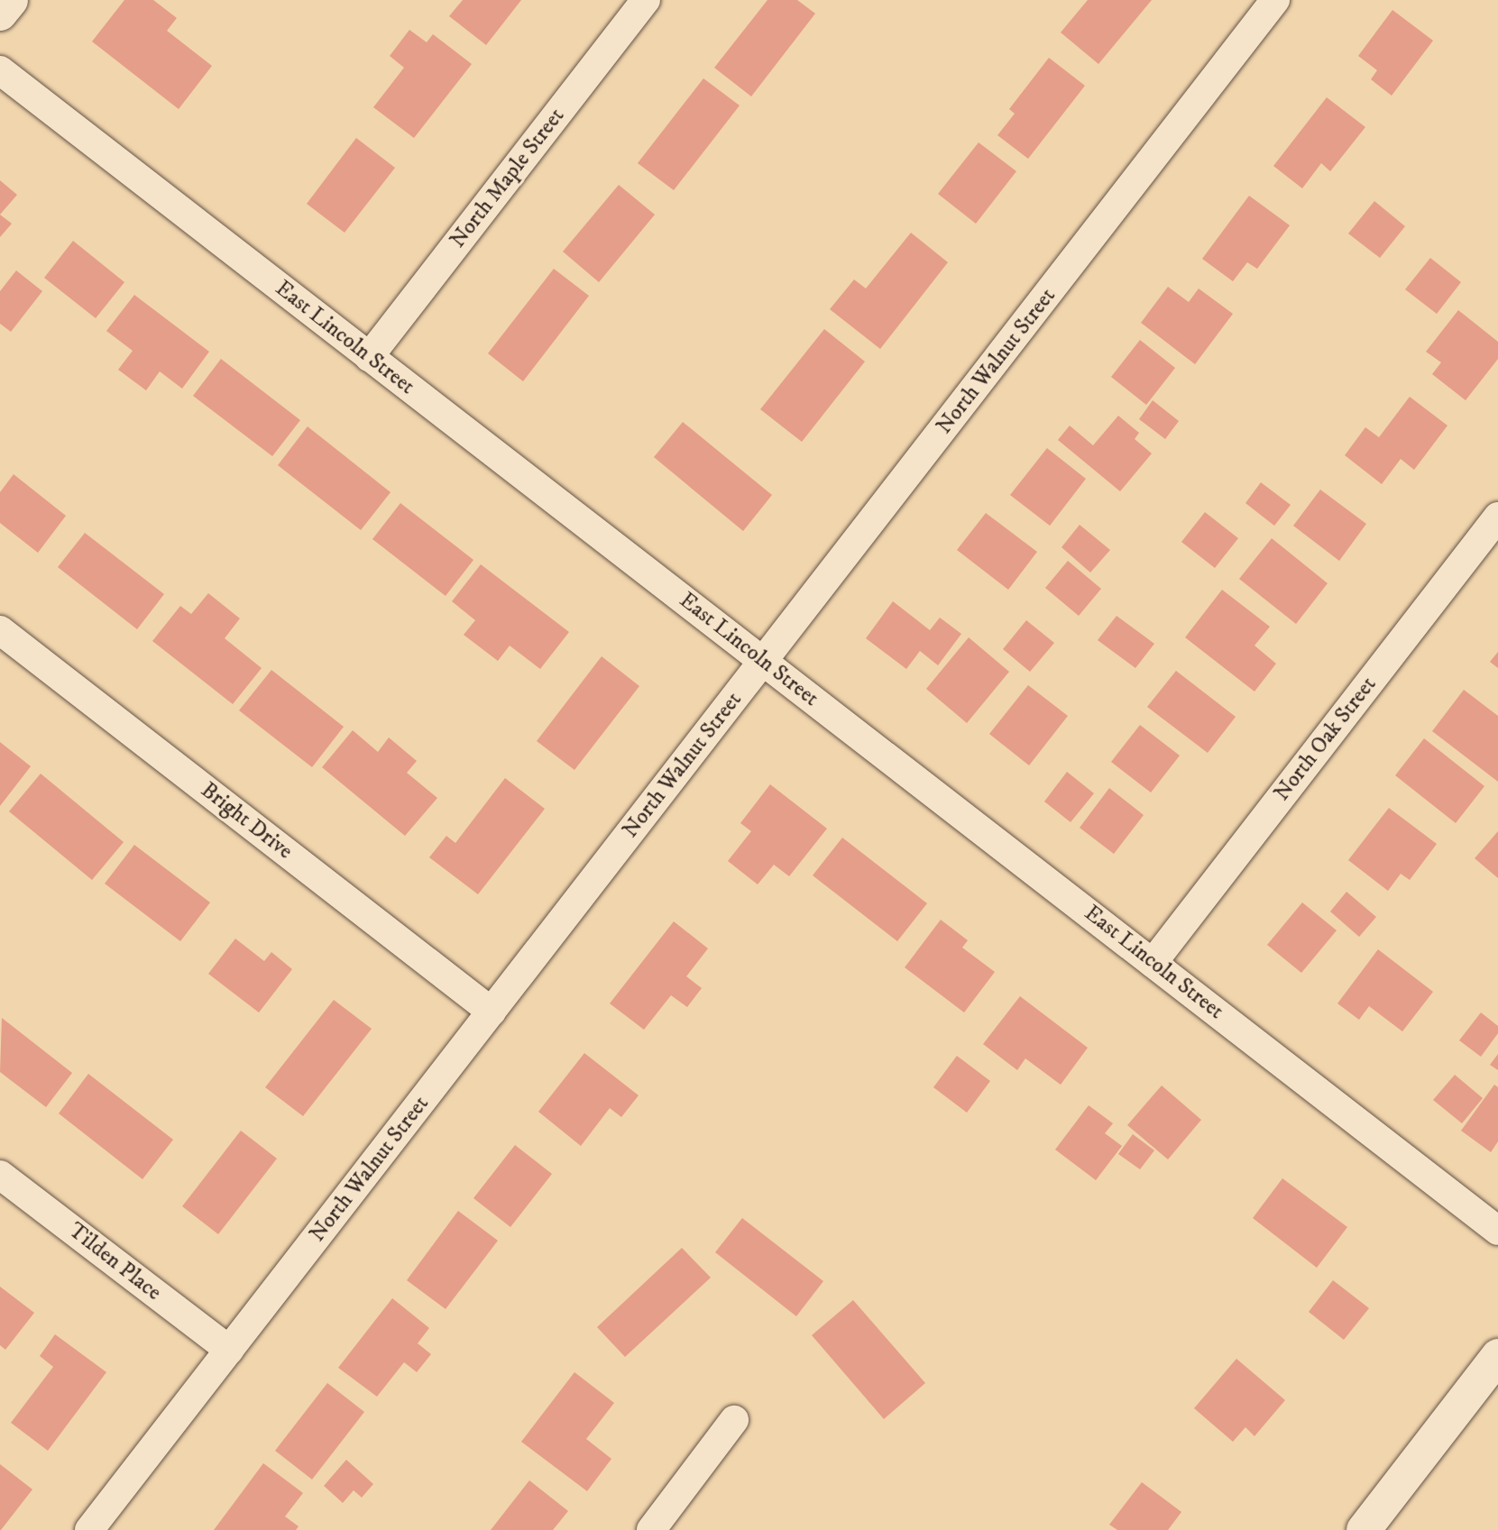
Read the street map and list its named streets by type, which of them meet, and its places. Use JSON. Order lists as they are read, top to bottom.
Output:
{
  "streets": {
    "street": [
      "North Maple Street",
      "East Lincoln Street",
      "North Walnut Street",
      "North Oak Street",
      "Bright Drive",
      "Tilden Place"
    ]
  },
  "crossings": [
    ["North Maple Street", "East Lincoln Street"],
    ["East Lincoln Street", "North Walnut Street"],
    ["East Lincoln Street", "North Oak Street"],
    ["North Walnut Street", "Bright Drive"],
    ["North Walnut Street", "Tilden Place"]
  ]
}
